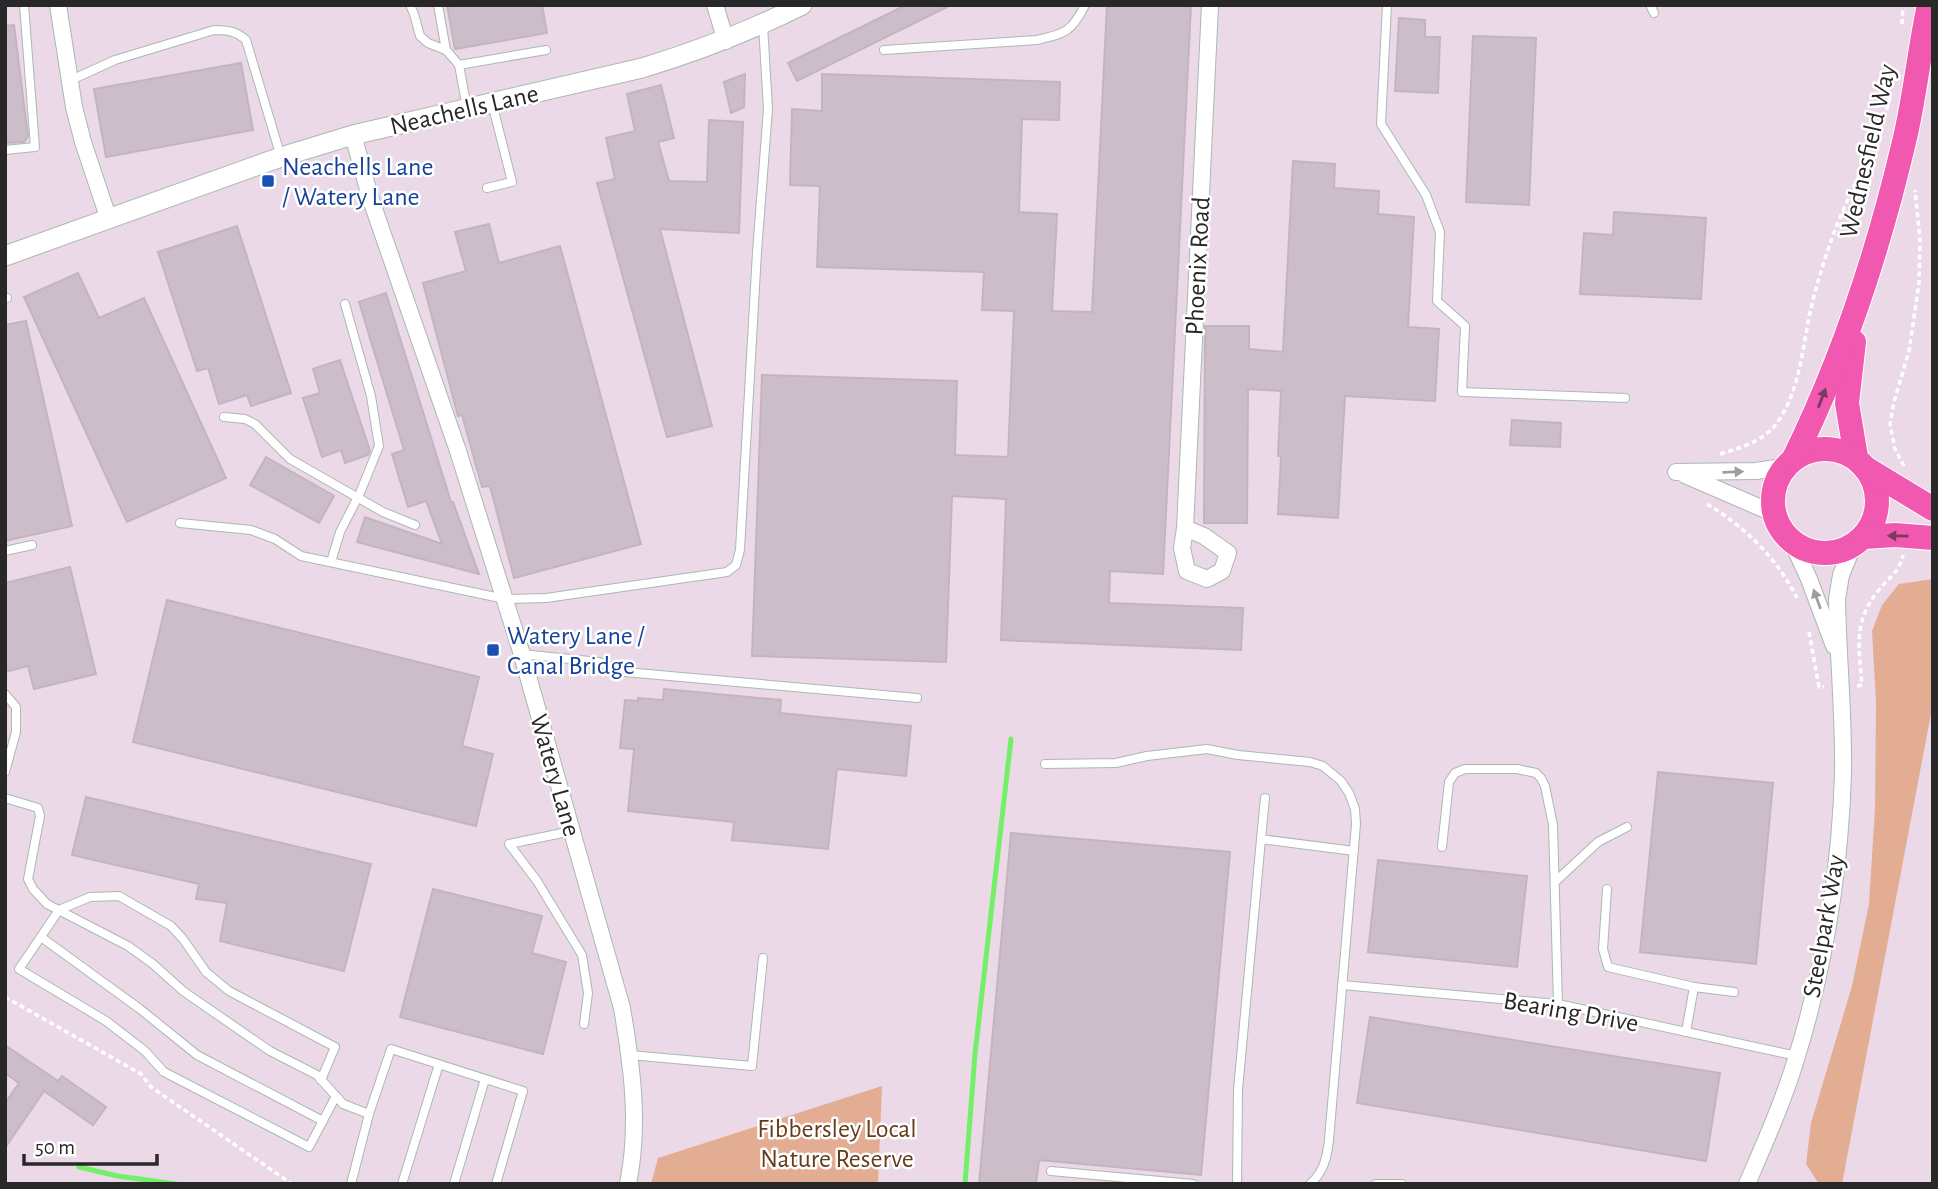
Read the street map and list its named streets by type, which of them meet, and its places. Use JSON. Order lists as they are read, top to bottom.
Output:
{
  "streets": {
    "main road": ["Wednesfield Way"],
    "street": [
      "Neachells Lane",
      "Phoenix Road",
      "Watery Lane",
      "Steelpark Way"
    ],
    "lane": ["Bearing Drive"]
  },
  "crossings": [
    ["Neachells Lane", "Watery Lane"],
    ["Wednesfield Way", "Steelpark Way"],
    ["Steelpark Way", "Bearing Drive"]
  ],
  "parks": ["Fibbersley Local Nature Reserve"],
  "places": {
    "transit": ["Neachells Lane / Watery Lane", "Watery Lane / Canal Bridge"]
  },
  "scale_bar": "50 m"
}
